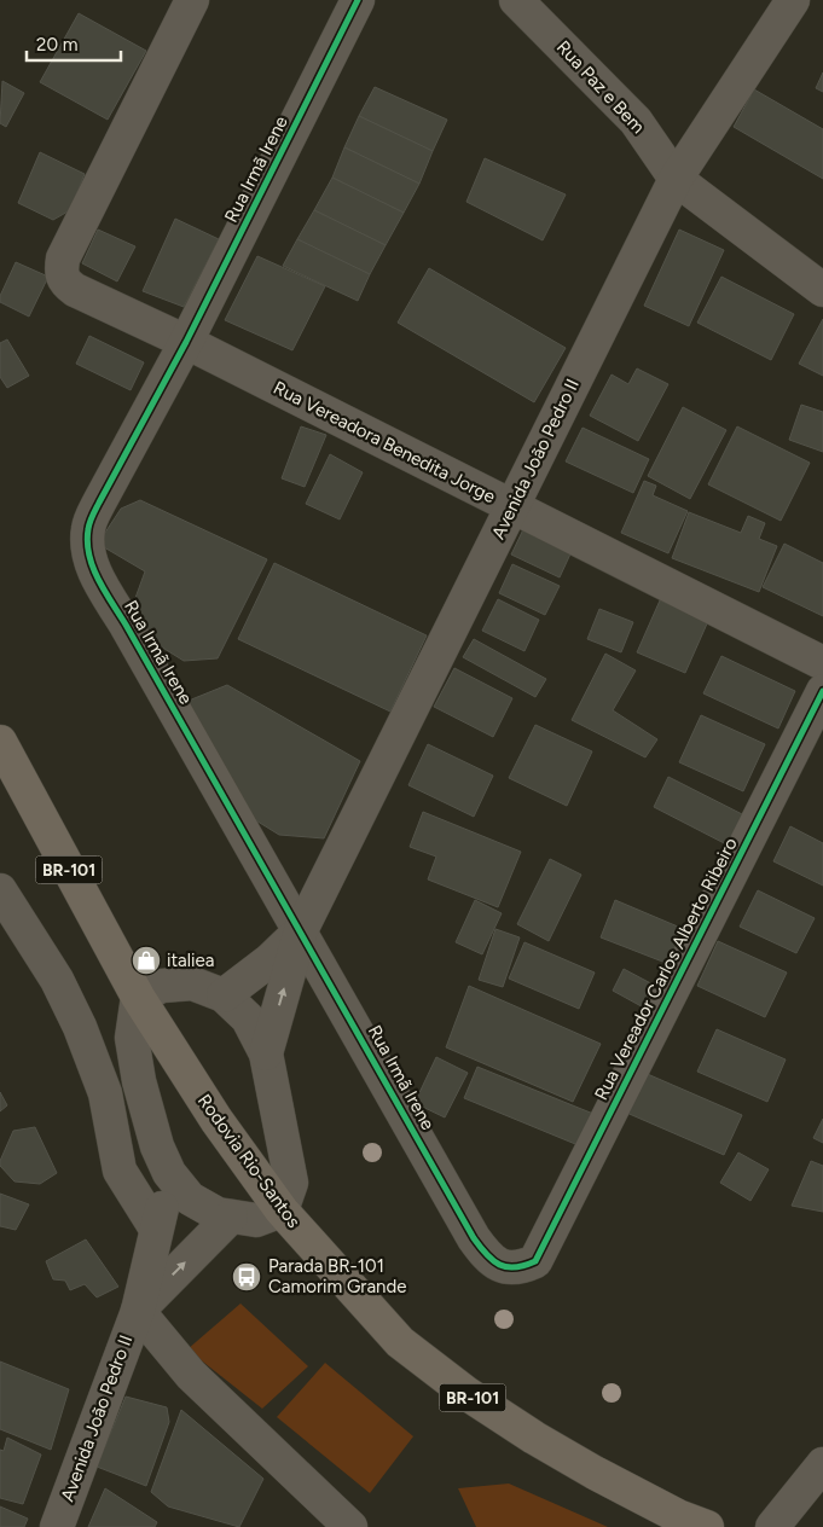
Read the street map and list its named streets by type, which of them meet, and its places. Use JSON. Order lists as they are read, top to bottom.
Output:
{
  "streets": {
    "highway": ["BR-101", "Rodovia Rio-Santos"],
    "street": [
      "Rua Paz e Bem",
      "Rua Irmã Irene",
      "Rua Vereadora Benedita Jorge",
      "Avenida João Pedro II",
      "Rua Vereador Carlos Alberto Ribeiro"
    ]
  },
  "crossings": [
    ["Rua Paz e Bem", "Avenida João Pedro II"],
    ["Rua Irmã Irene", "Rua Vereadora Benedita Jorge"],
    ["Rua Irmã Irene", "Avenida João Pedro II"],
    ["Rua Irmã Irene", "Rua Vereador Carlos Alberto Ribeiro"],
    ["Rua Vereadora Benedita Jorge", "Avenida João Pedro II"]
  ],
  "places": {
    "shop": ["italiea"],
    "bus stop": ["Parada BR-101 Camorim Grande"]
  },
  "scale_bar": "20 m"
}
